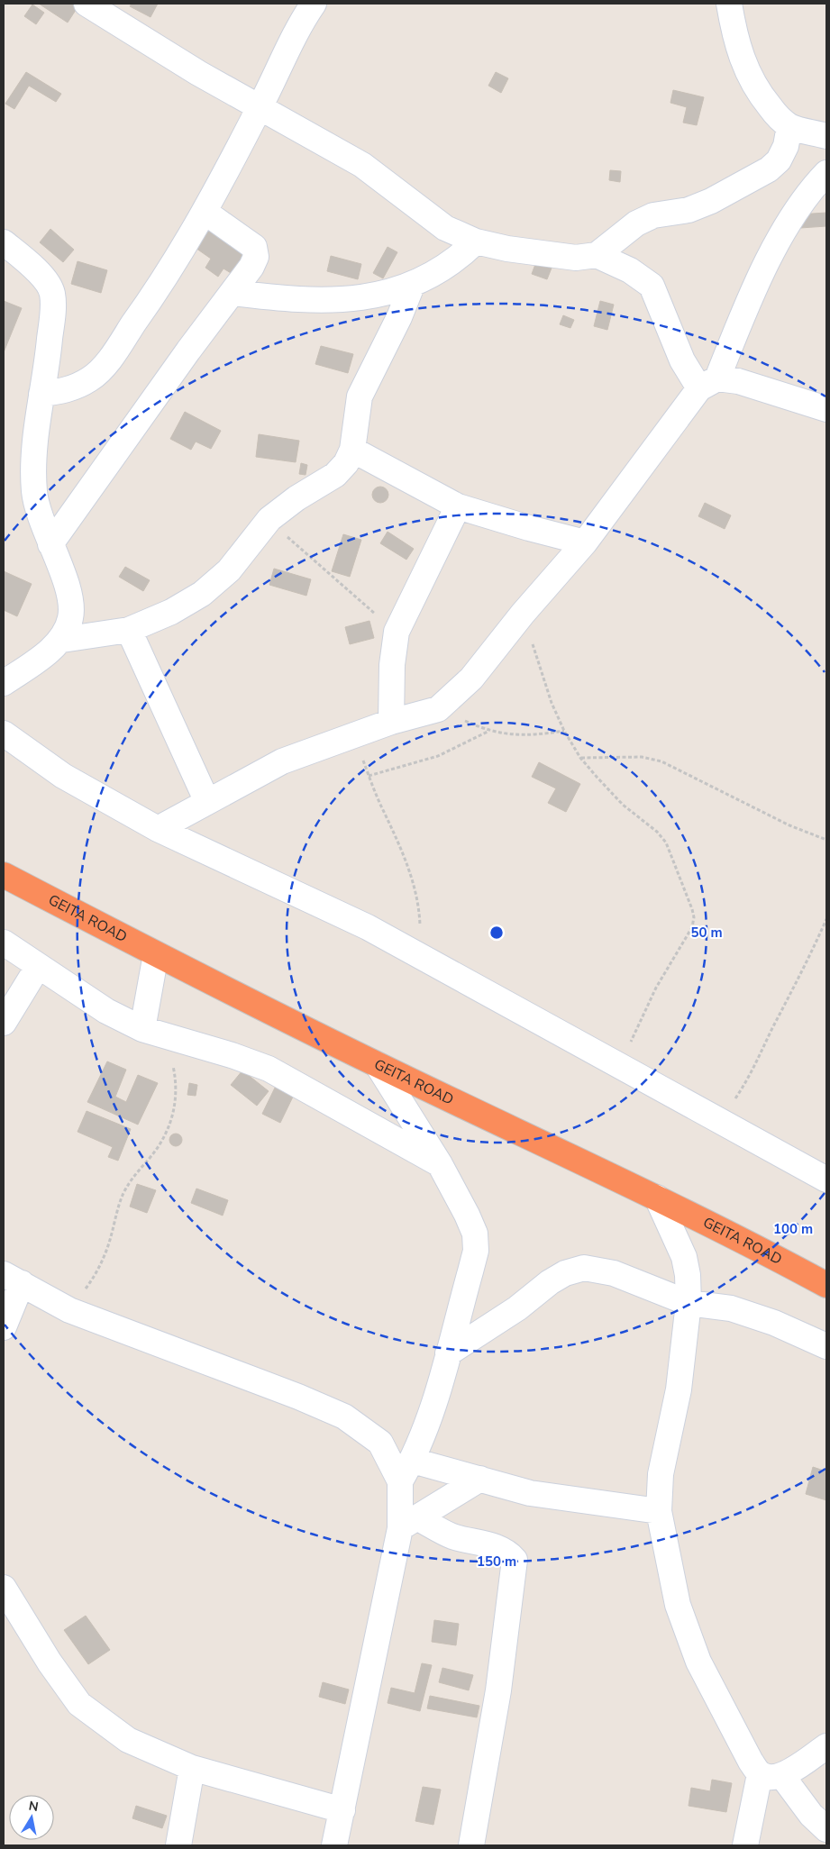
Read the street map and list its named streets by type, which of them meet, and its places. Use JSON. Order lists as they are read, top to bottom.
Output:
{
  "streets": {
    "highway": ["GEITA ROAD"]
  },
  "north": "top",
  "rings": ["50 m", "100 m", "150 m"]
}
